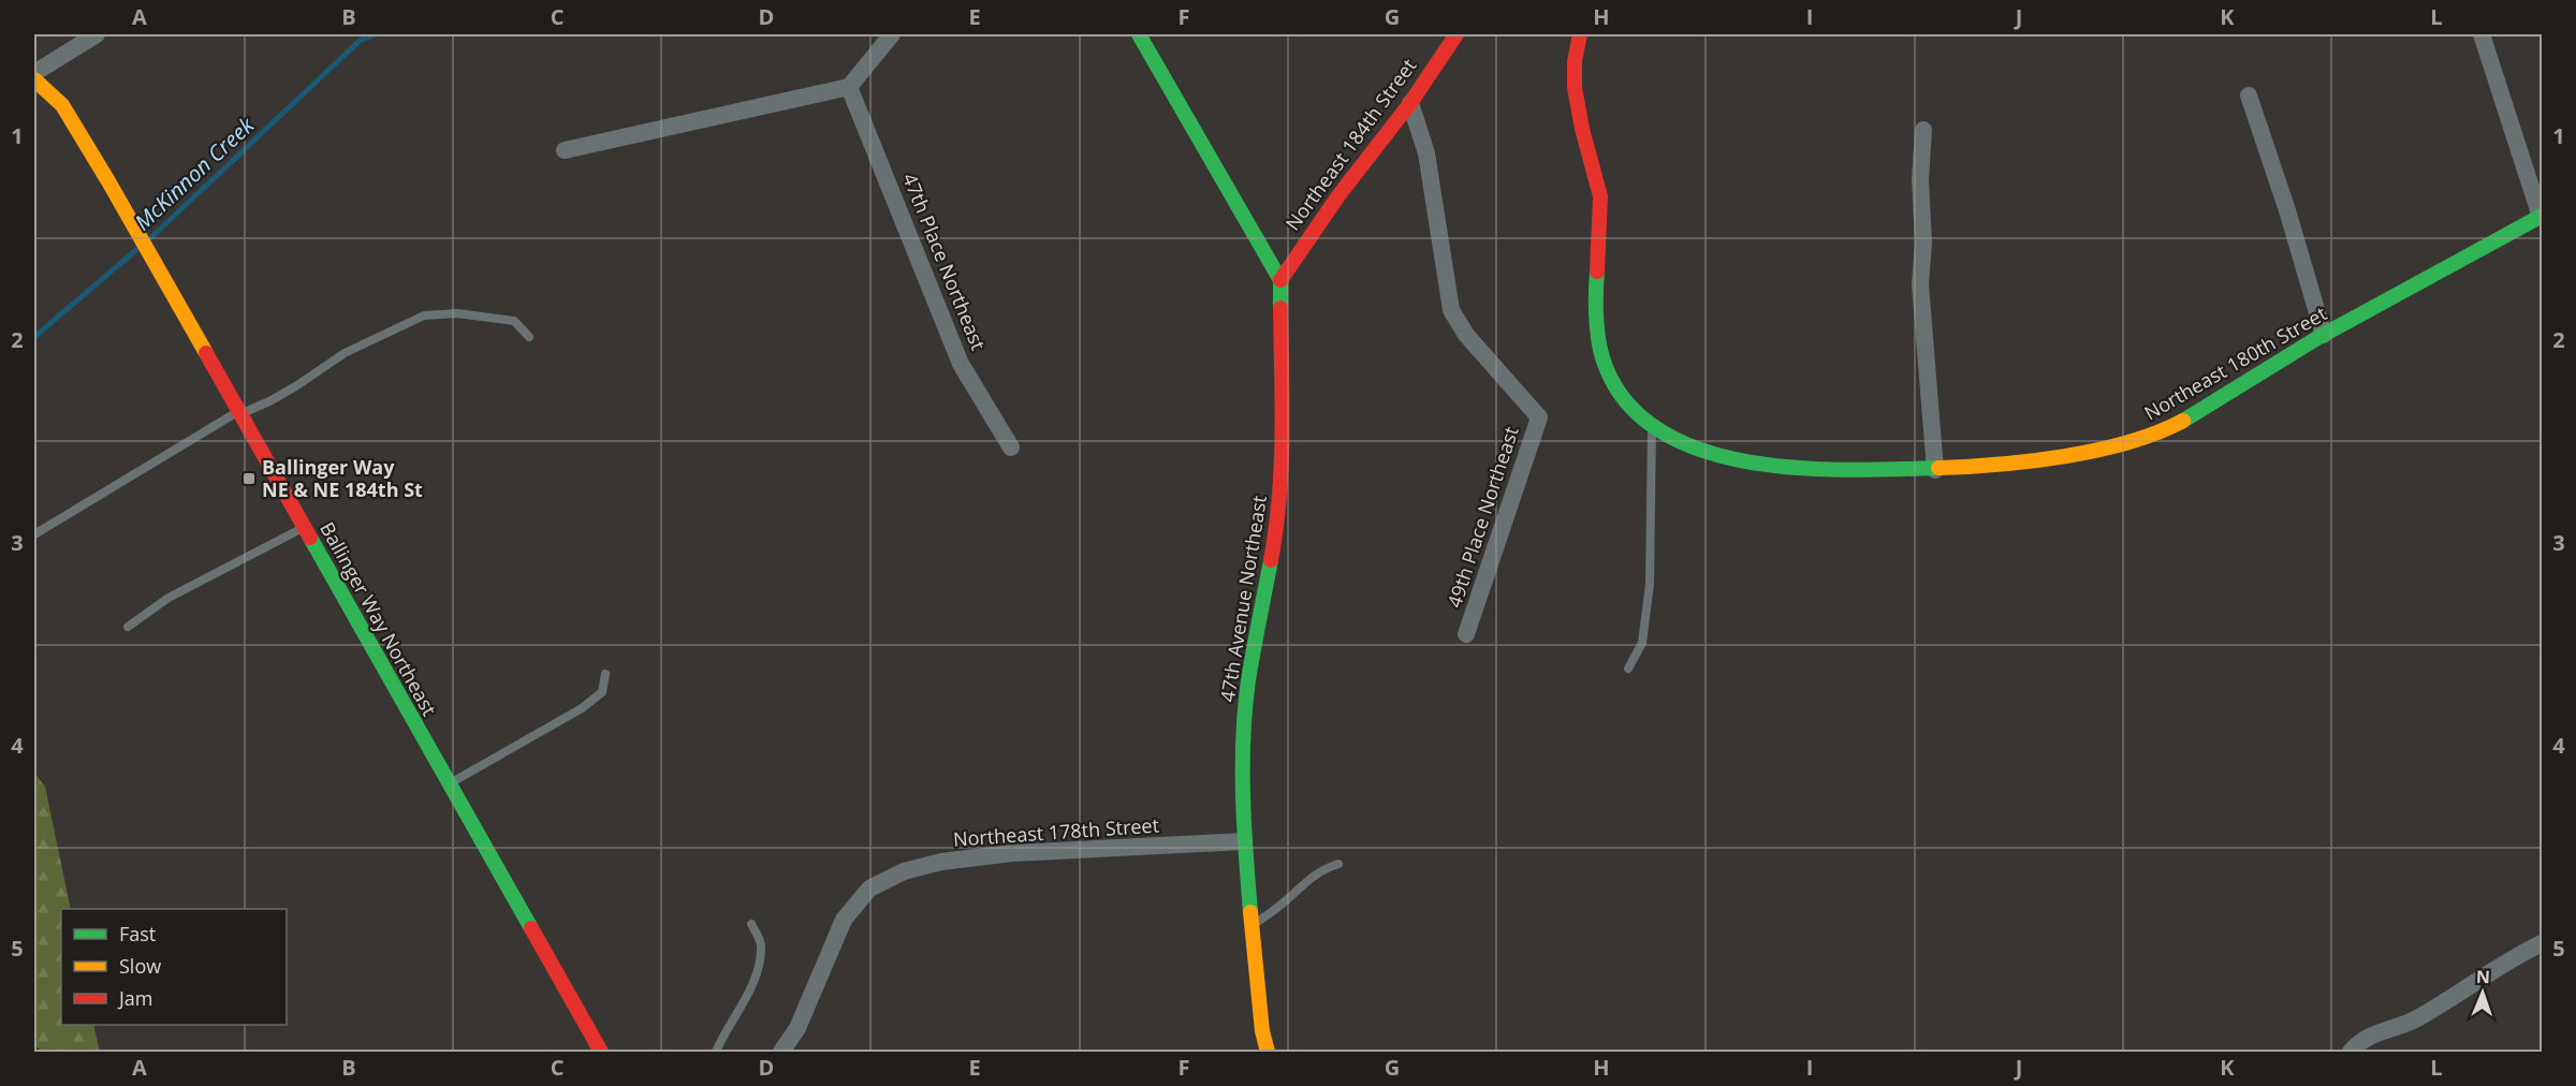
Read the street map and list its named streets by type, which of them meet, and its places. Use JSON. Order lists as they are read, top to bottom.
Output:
{
  "streets": {
    "street": [
      "Northeast 184th Street",
      "47th Place Northeast",
      "Northeast 180th Street",
      "49th Place Northeast",
      "47th Avenue Northeast",
      "Ballinger Way Northeast",
      "Northeast 178th Street"
    ]
  },
  "crossings": [
    ["Northeast 184th Street", "49th Place Northeast"],
    ["Northeast 184th Street", "47th Avenue Northeast"],
    ["47th Avenue Northeast", "Northeast 178th Street"]
  ],
  "water": ["McKinnon Creek"],
  "places": {
    "transit": ["Ballinger Way NE & NE 184th St"]
  },
  "legend": ["Fast", "Slow", "Jam"],
  "north": "top",
  "grid": {
    "columns": [
      "A",
      "B",
      "C",
      "D",
      "E",
      "F",
      "G",
      "H",
      "I",
      "J",
      "K",
      "L"
    ],
    "rows": [
      "1",
      "2",
      "3",
      "4",
      "5"
    ]
  }
}
